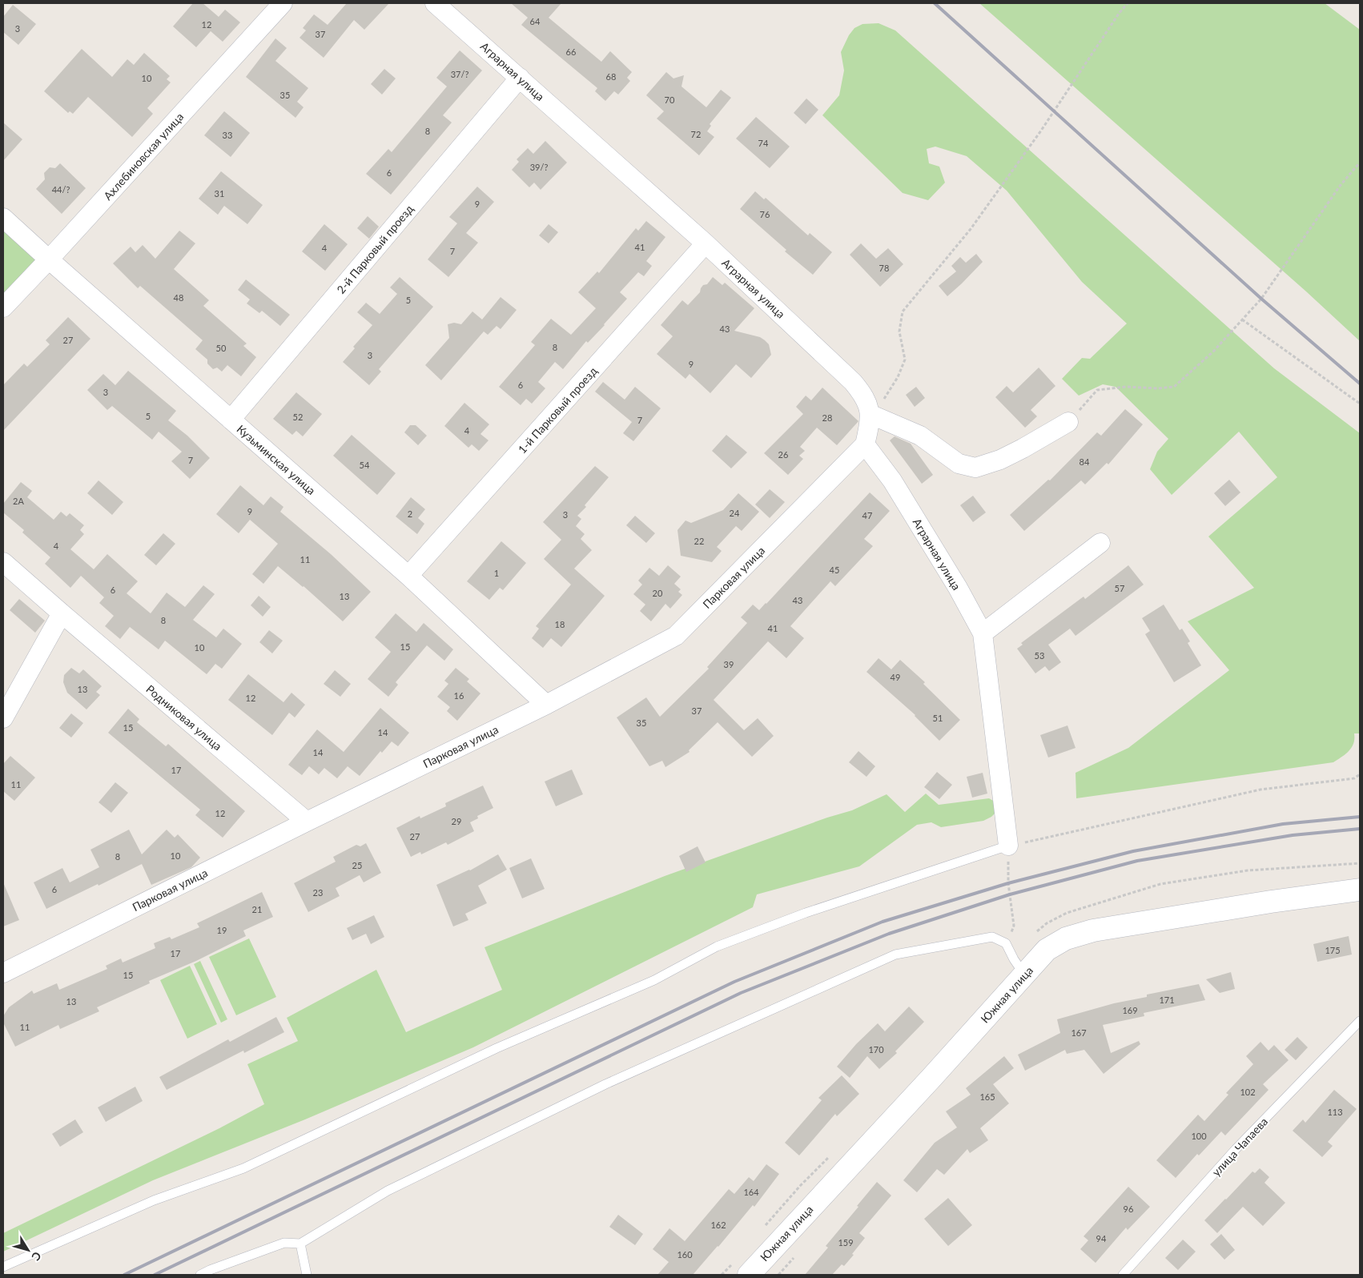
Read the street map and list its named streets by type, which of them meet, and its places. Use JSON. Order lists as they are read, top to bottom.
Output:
{
  "streets": {
    "street": [
      "Аграрная улица",
      "Ахлебиновская улица",
      "2-й Парковый проезд",
      "1-й Парковый проезд",
      "Кузьминская улица",
      "Парковая улица",
      "Родниковая улица",
      "Южная улица"
    ],
    "lane": ["улица Чапаева"]
  },
  "crossings": [
    ["Аграрная улица", "2-й Парковый проезд"],
    ["Аграрная улица", "1-й Парковый проезд"],
    ["Аграрная улица", "Парковая улица"],
    ["Ахлебиновская улица", "Кузьминская улица"],
    ["2-й Парковый проезд", "Кузьминская улица"],
    ["1-й Парковый проезд", "Кузьминская улица"],
    ["Кузьминская улица", "Парковая улица"],
    ["Парковая улица", "Родниковая улица"]
  ],
  "house_numbers": [
    "64",
    "12",
    "3",
    "37",
    "66",
    "37/?",
    "68",
    "10",
    "35",
    "70",
    "8",
    "72",
    "33",
    "74",
    "39/?",
    "6",
    "44/?",
    "31",
    "9",
    "76",
    "41",
    "4",
    "7",
    "78",
    "48",
    "5",
    "43",
    "27",
    "8",
    "50",
    "3",
    "9",
    "6",
    "3",
    "5",
    "52",
    "28",
    "7",
    "4",
    "26",
    "7",
    "84",
    "54",
    "2А",
    "9",
    "24",
    "2",
    "3",
    "47",
    "22",
    "4",
    "11",
    "45",
    "1",
    "57",
    "6",
    "20",
    "13",
    "43",
    "8",
    "18",
    "41",
    "15",
    "10",
    "53",
    "39",
    "49",
    "13",
    "16",
    "12",
    "37",
    "51",
    "35",
    "15",
    "14",
    "14",
    "17",
    "11",
    "12",
    "29",
    "27",
    "10",
    "8",
    "25",
    "6",
    "23",
    "21",
    "19",
    "175",
    "17",
    "15",
    "171",
    "13",
    "169",
    "11",
    "167",
    "170",
    "102",
    "165",
    "113",
    "100",
    "164",
    "96",
    "162",
    "94",
    "159",
    "160"
  ],
  "north": "bottom right"
}
